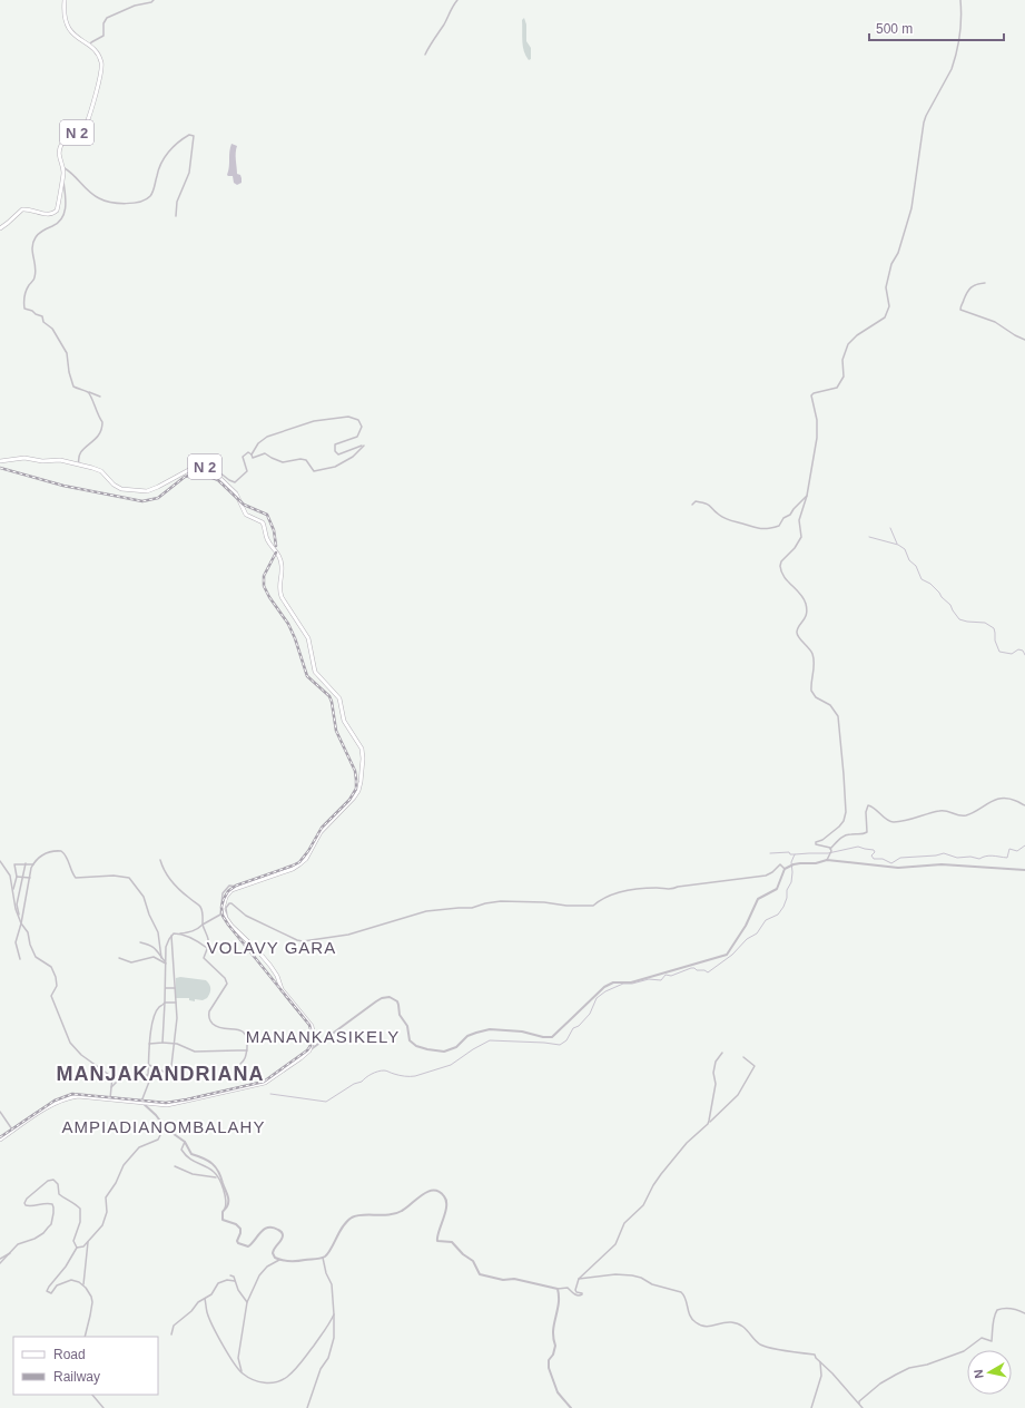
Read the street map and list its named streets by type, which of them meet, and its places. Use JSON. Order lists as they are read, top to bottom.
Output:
{
  "streets": {
    "main road": ["N 2"]
  },
  "districts": [
    "VOLAVY GARA",
    "MANANKASIKELY",
    "MANJAKANDRIANA",
    "AMPIADIANOMBALAHY"
  ],
  "legend": ["Road", "Railway"],
  "scale_bar": "500 m",
  "north": "left"
}
